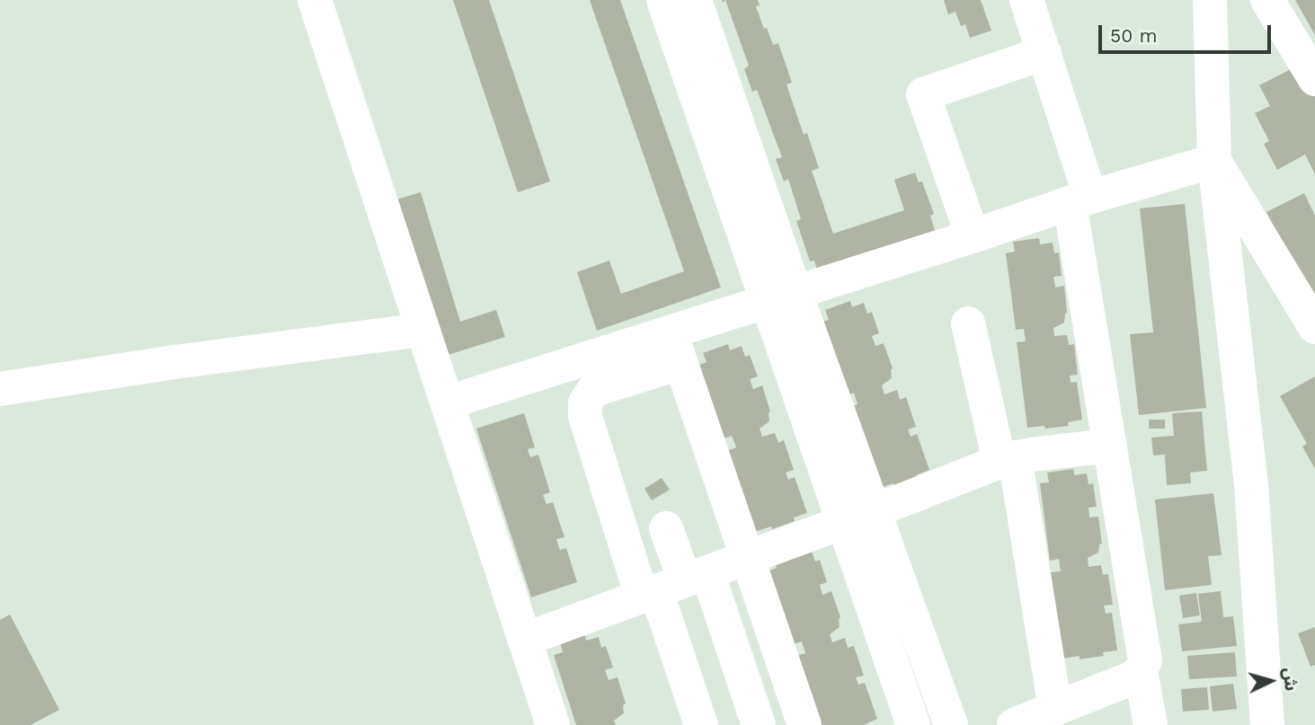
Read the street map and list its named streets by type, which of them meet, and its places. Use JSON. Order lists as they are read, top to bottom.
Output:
{
  "scale_bar": "50 m",
  "north": "right"
}
